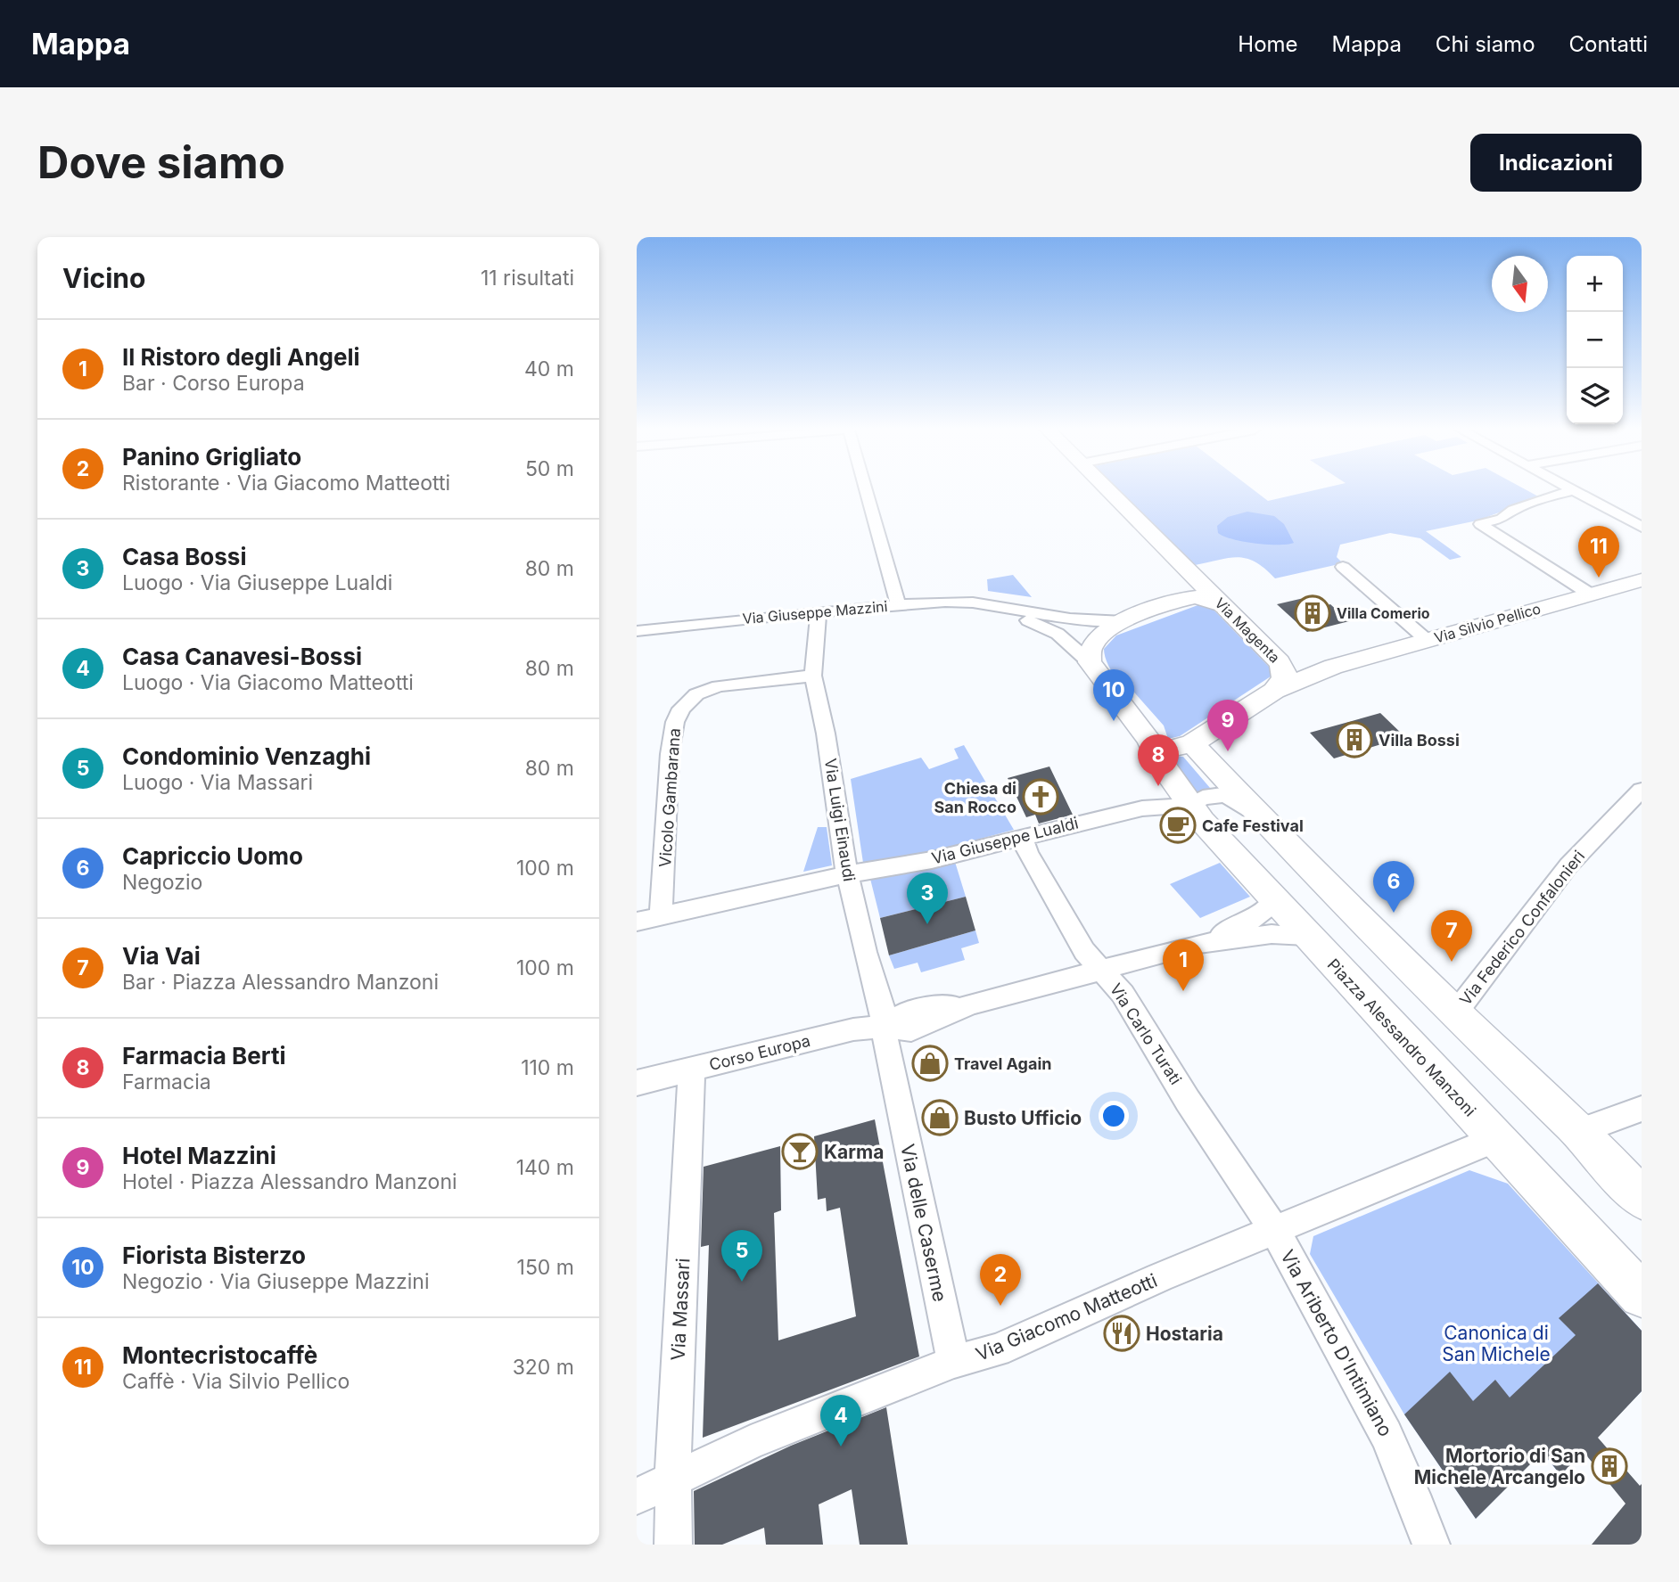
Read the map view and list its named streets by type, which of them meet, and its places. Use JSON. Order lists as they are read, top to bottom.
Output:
{
  "streets": {
    "street": [
      "Via Giuseppe Mazzini",
      "Via Silvio Pellico",
      "Via Magenta",
      "Vicolo Gambarana",
      "Via Luigi Einaudi",
      "Via Giuseppe Lualdi",
      "Via Federico Confalonieri",
      "Via Carlo Turati",
      "Piazza Alessandro Manzoni",
      "Corso Europa",
      "Via delle Caserme",
      "Via Massari",
      "Via Giacomo Matteotti",
      "Via Ariberto D'Intimiano"
    ]
  },
  "crossings": [
    ["Via Giuseppe Mazzini", "Via Silvio Pellico"],
    ["Via Giuseppe Mazzini", "Via Magenta"],
    ["Via Giuseppe Mazzini", "Via Luigi Einaudi"],
    ["Via Giuseppe Mazzini", "Piazza Alessandro Manzoni"],
    ["Via Silvio Pellico", "Via Magenta"],
    ["Via Silvio Pellico", "Piazza Alessandro Manzoni"],
    ["Via Magenta", "Piazza Alessandro Manzoni"],
    ["Vicolo Gambarana", "Via Luigi Einaudi"],
    ["Vicolo Gambarana", "Via Giuseppe Lualdi"],
    ["Via Luigi Einaudi", "Via Giuseppe Lualdi"],
    ["Via Luigi Einaudi", "Corso Europa"],
    ["Via Luigi Einaudi", "Via delle Caserme"],
    ["Via Giuseppe Lualdi", "Via Carlo Turati"],
    ["Via Giuseppe Lualdi", "Piazza Alessandro Manzoni"],
    ["Via Carlo Turati", "Corso Europa"],
    ["Via Carlo Turati", "Via Giacomo Matteotti"],
    ["Via Carlo Turati", "Via Ariberto D'Intimiano"],
    ["Piazza Alessandro Manzoni", "Corso Europa"],
    ["Piazza Alessandro Manzoni", "Via Giacomo Matteotti"],
    ["Corso Europa", "Via Massari"],
    ["Via delle Caserme", "Via Giacomo Matteotti"],
    ["Via Massari", "Via Giacomo Matteotti"],
    ["Via Giacomo Matteotti", "Via Ariberto D'Intimiano"]
  ],
  "parks": ["Canonica di San Michele"],
  "places": {
    "building": ["Villa Comerio", "Villa Bossi", "Mortorio di San Michele Arcangelo"],
    "church": ["Chiesa di San Rocco"],
    "cafe": ["Cafe Festival"],
    "shop": ["Travel Again", "Busto Ufficio"],
    "bar": ["Karma"],
    "restaurant": ["Hostaria"]
  },
  "north": "bottom",
  "page": {
    "header": "Mappa",
    "nav": [
      "Home",
      "Mappa",
      "Chi siamo",
      "Contatti"
    ],
    "buttons": "Indicazioni",
    "title": "Dove siamo",
    "heading": ["Vicino", "11 risultati"],
    "map_buttons": ["+", "−"],
    "list": [
      {
        "mark": "1",
        "name": "Il Ristoro degli Angeli",
        "note": "Bar · Corso Europa",
        "value": "40 m"
      },
      {
        "mark": "2",
        "name": "Panino Grigliato",
        "note": "Ristorante · Via Giacomo Matteotti",
        "value": "50 m"
      },
      {
        "mark": "3",
        "name": "Casa Bossi",
        "note": "Luogo · Via Giuseppe Lualdi",
        "value": "80 m"
      },
      {
        "mark": "4",
        "name": "Casa Canavesi-Bossi",
        "note": "Luogo · Via Giacomo Matteotti",
        "value": "80 m"
      },
      {
        "mark": "5",
        "name": "Condominio Venzaghi",
        "note": "Luogo · Via Massari",
        "value": "80 m"
      },
      {
        "mark": "6",
        "name": "Capriccio Uomo",
        "note": "Negozio",
        "value": "100 m"
      },
      {
        "mark": "7",
        "name": "Via Vai",
        "note": "Bar · Piazza Alessandro Manzoni",
        "value": "100 m"
      },
      {
        "mark": "8",
        "name": "Farmacia Berti",
        "note": "Farmacia",
        "value": "110 m"
      },
      {
        "mark": "9",
        "name": "Hotel Mazzini",
        "note": "Hotel · Piazza Alessandro Manzoni",
        "value": "140 m"
      },
      {
        "mark": "10",
        "name": "Fiorista Bisterzo",
        "note": "Negozio · Via Giuseppe Mazzini",
        "value": "150 m"
      },
      {
        "mark": "11",
        "name": "Montecristocaffè",
        "note": "Caffè · Via Silvio Pellico",
        "value": "320 m"
      }
    ],
    "pins": [
      "11",
      "10",
      "9",
      "8",
      "6",
      "3",
      "7",
      "1",
      "5",
      "2",
      "4"
    ]
  }
}
